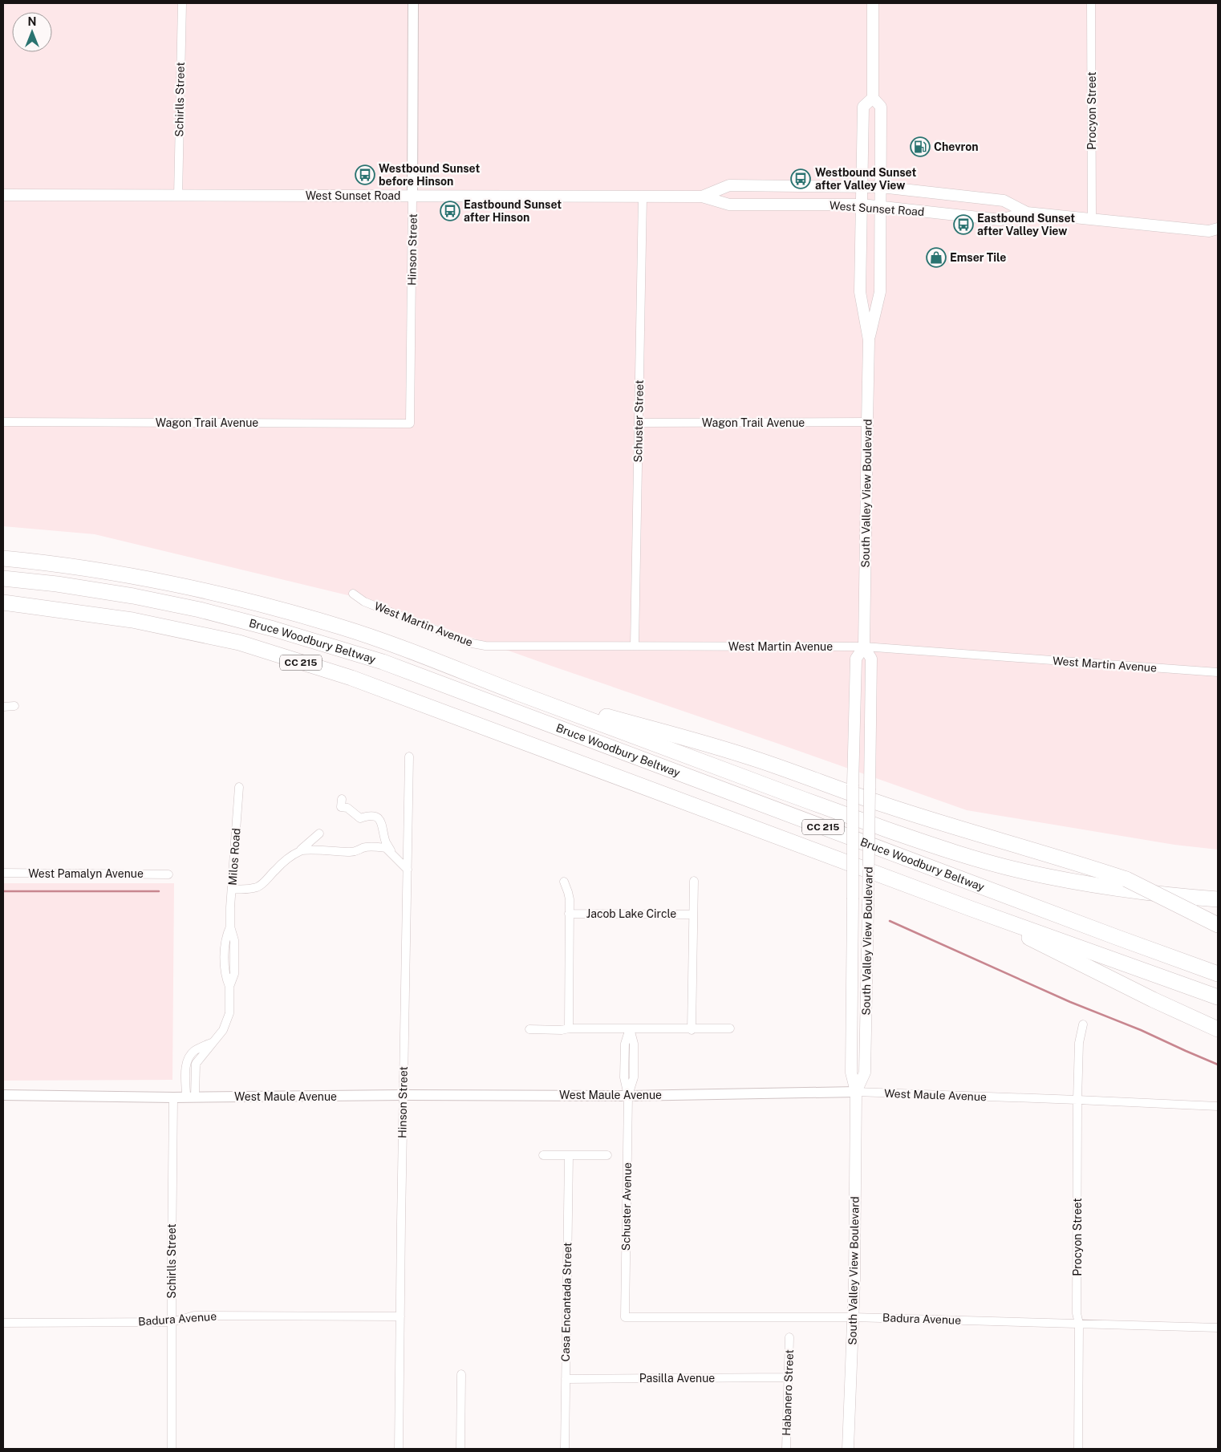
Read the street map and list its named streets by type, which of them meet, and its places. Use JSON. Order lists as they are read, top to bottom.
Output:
{
  "streets": {
    "highway": ["Bruce Woodbury Beltway", "CC 215"],
    "main road": ["West Sunset Road", "South Valley View Boulevard"],
    "street": [
      "Schirlls Street",
      "Procyon Street",
      "Hinson Street",
      "Schuster Street",
      "Wagon Trail Avenue",
      "West Martin Avenue",
      "Milos Road",
      "West Pamalyn Avenue",
      "Jacob Lake Circle",
      "West Maule Avenue",
      "Schuster Avenue",
      "Casa Encantada Street",
      "Badura Avenue",
      "Pasilla Avenue",
      "Habanero Street"
    ]
  },
  "crossings": [
    ["Schirlls Street", "West Sunset Road"],
    ["Schirlls Street", "West Maule Avenue"],
    ["Schirlls Street", "Badura Avenue"],
    ["Procyon Street", "West Sunset Road"],
    ["Procyon Street", "West Maule Avenue"],
    ["Procyon Street", "Badura Avenue"],
    ["West Sunset Road", "Hinson Street"],
    ["West Sunset Road", "Schuster Street"],
    ["West Sunset Road", "South Valley View Boulevard"],
    ["Hinson Street", "Wagon Trail Avenue"],
    ["Hinson Street", "West Maule Avenue"],
    ["Hinson Street", "Badura Avenue"],
    ["Schuster Street", "Wagon Trail Avenue"],
    ["Schuster Street", "West Martin Avenue"],
    ["Wagon Trail Avenue", "South Valley View Boulevard"],
    ["South Valley View Boulevard", "West Martin Avenue"],
    ["South Valley View Boulevard", "West Maule Avenue"],
    ["South Valley View Boulevard", "Badura Avenue"],
    ["Milos Road", "West Maule Avenue"],
    ["West Maule Avenue", "Schuster Avenue"],
    ["Schuster Avenue", "Badura Avenue"],
    ["Casa Encantada Street", "Pasilla Avenue"],
    ["Pasilla Avenue", "Habanero Street"]
  ],
  "places": {
    "fuel station": ["Chevron"],
    "bus stop": [
      "Westbound Sunset before Hinson",
      "Westbound Sunset after Valley View",
      "Eastbound Sunset after Hinson",
      "Eastbound Sunset after Valley View"
    ],
    "shop": ["Emser Tile"]
  },
  "north": "top"
}
